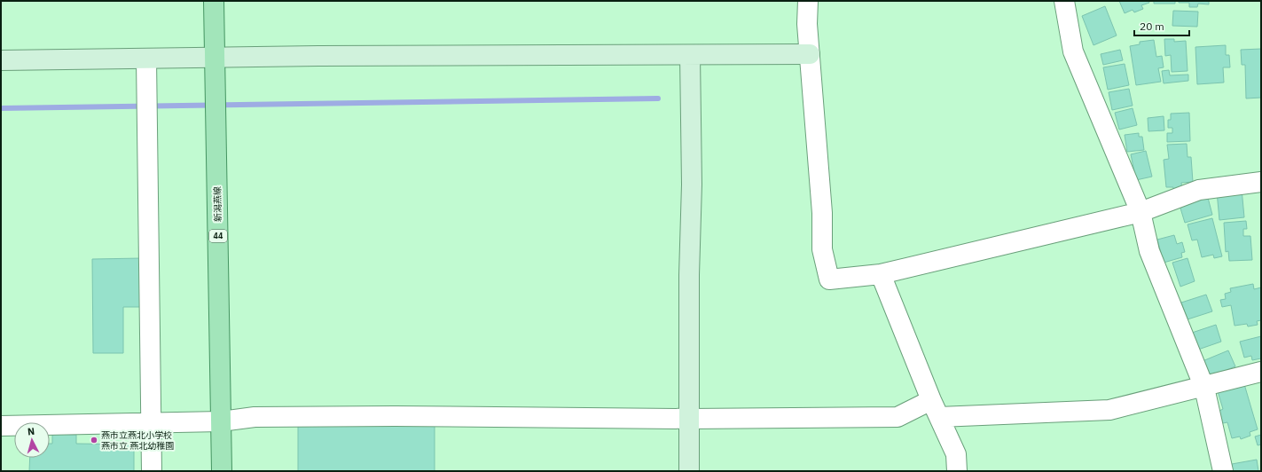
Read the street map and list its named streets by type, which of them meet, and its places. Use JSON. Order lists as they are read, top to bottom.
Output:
{
  "streets": {
    "main road": ["新潟燕線", "44"]
  },
  "places": ["燕市立燕北小学校 燕市立 燕北幼稚園"],
  "scale_bar": "20 m",
  "north": "top"
}
